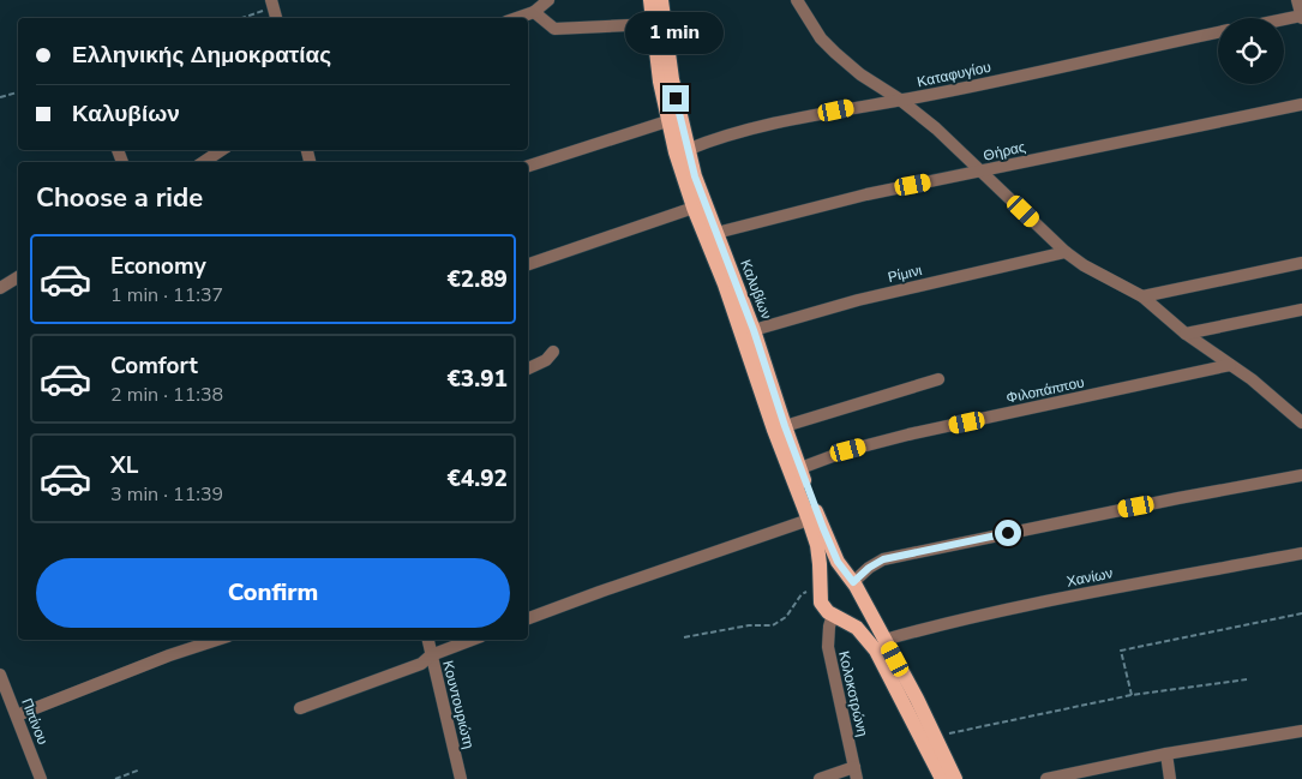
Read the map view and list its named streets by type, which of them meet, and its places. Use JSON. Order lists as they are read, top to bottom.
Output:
{
  "streets": {
    "main road": ["Καλυβίων"],
    "street": [
      "Καταφυγίου",
      "Θήρας",
      "Ρίμινι",
      "Φιλοπάππου",
      "Χανίων",
      "Κολοκοτρώνη",
      "Κουντουριώτη",
      "Πιπίνου"
    ]
  },
  "crossings": [
    ["Καταφυγίου", "Καλυβίων"],
    ["Θήρας", "Καλυβίων"],
    ["Ρίμινι", "Καλυβίων"],
    ["Καλυβίων", "Φιλοπάππου"],
    ["Καλυβίων", "Χανίων"],
    ["Καλυβίων", "Κολοκοτρώνη"]
  ],
  "page": {
    "bubble": "1 min",
    "banner": ["Ελληνικής Δημοκρατίας", "Καλυβίων"],
    "heading": "Choose a ride",
    "list": [
      {
        "name": "Economy",
        "note": "1 min · 11:37",
        "value": "€2.89"
      },
      {
        "name": "Comfort",
        "note": "2 min · 11:38",
        "value": "€3.91"
      },
      {
        "name": "XL",
        "note": "3 min · 11:39",
        "value": "€4.92"
      }
    ],
    "buttons": "Confirm"
  }
}
